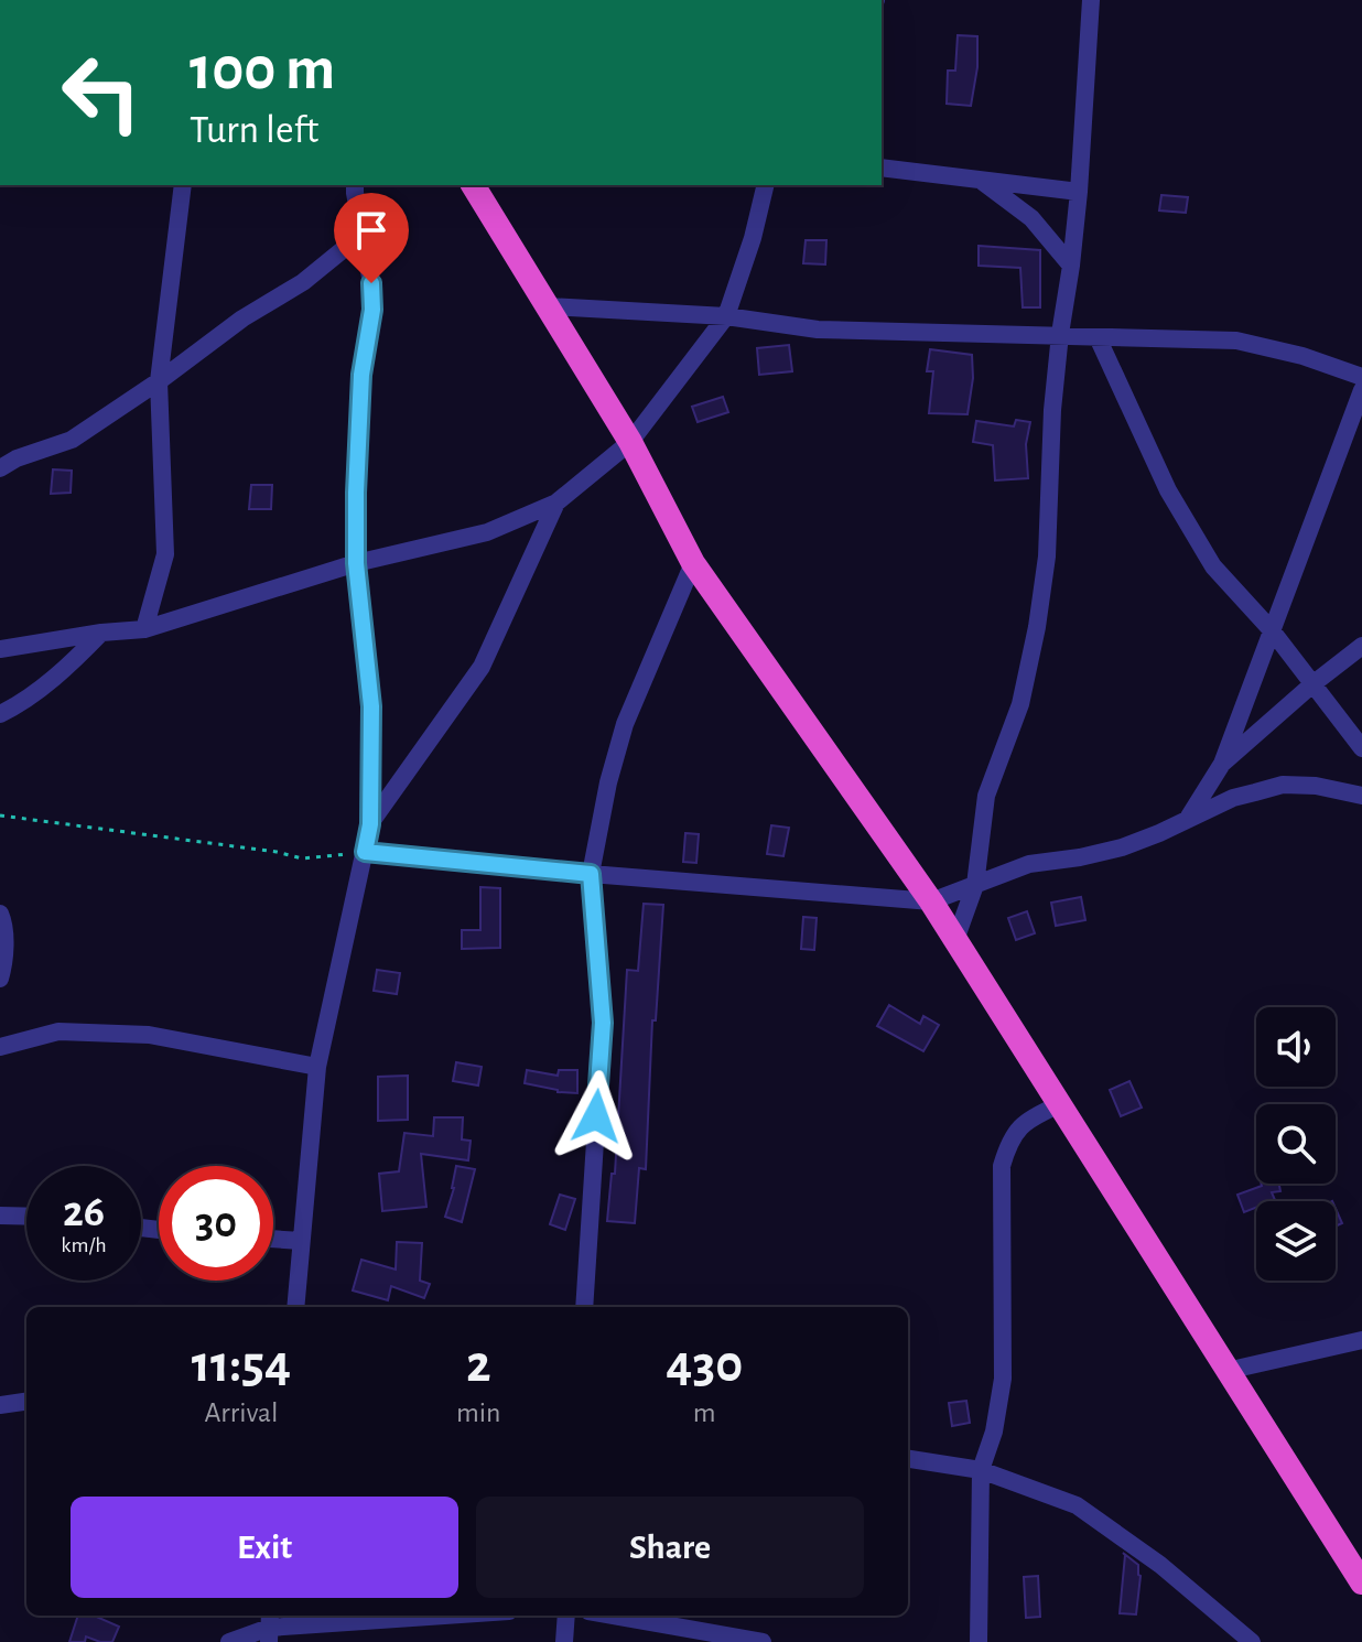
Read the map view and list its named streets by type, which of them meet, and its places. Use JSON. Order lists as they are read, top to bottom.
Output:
{
  "page": {
    "turn": ["100 m", "Turn left"],
    "speed": "26 km/h",
    "limit": "30",
    "eta": [
      "11:54",
      "Arrival",
      "2",
      "min",
      "430",
      "m"
    ],
    "buttons": ["Exit", "Share"]
  }
}
